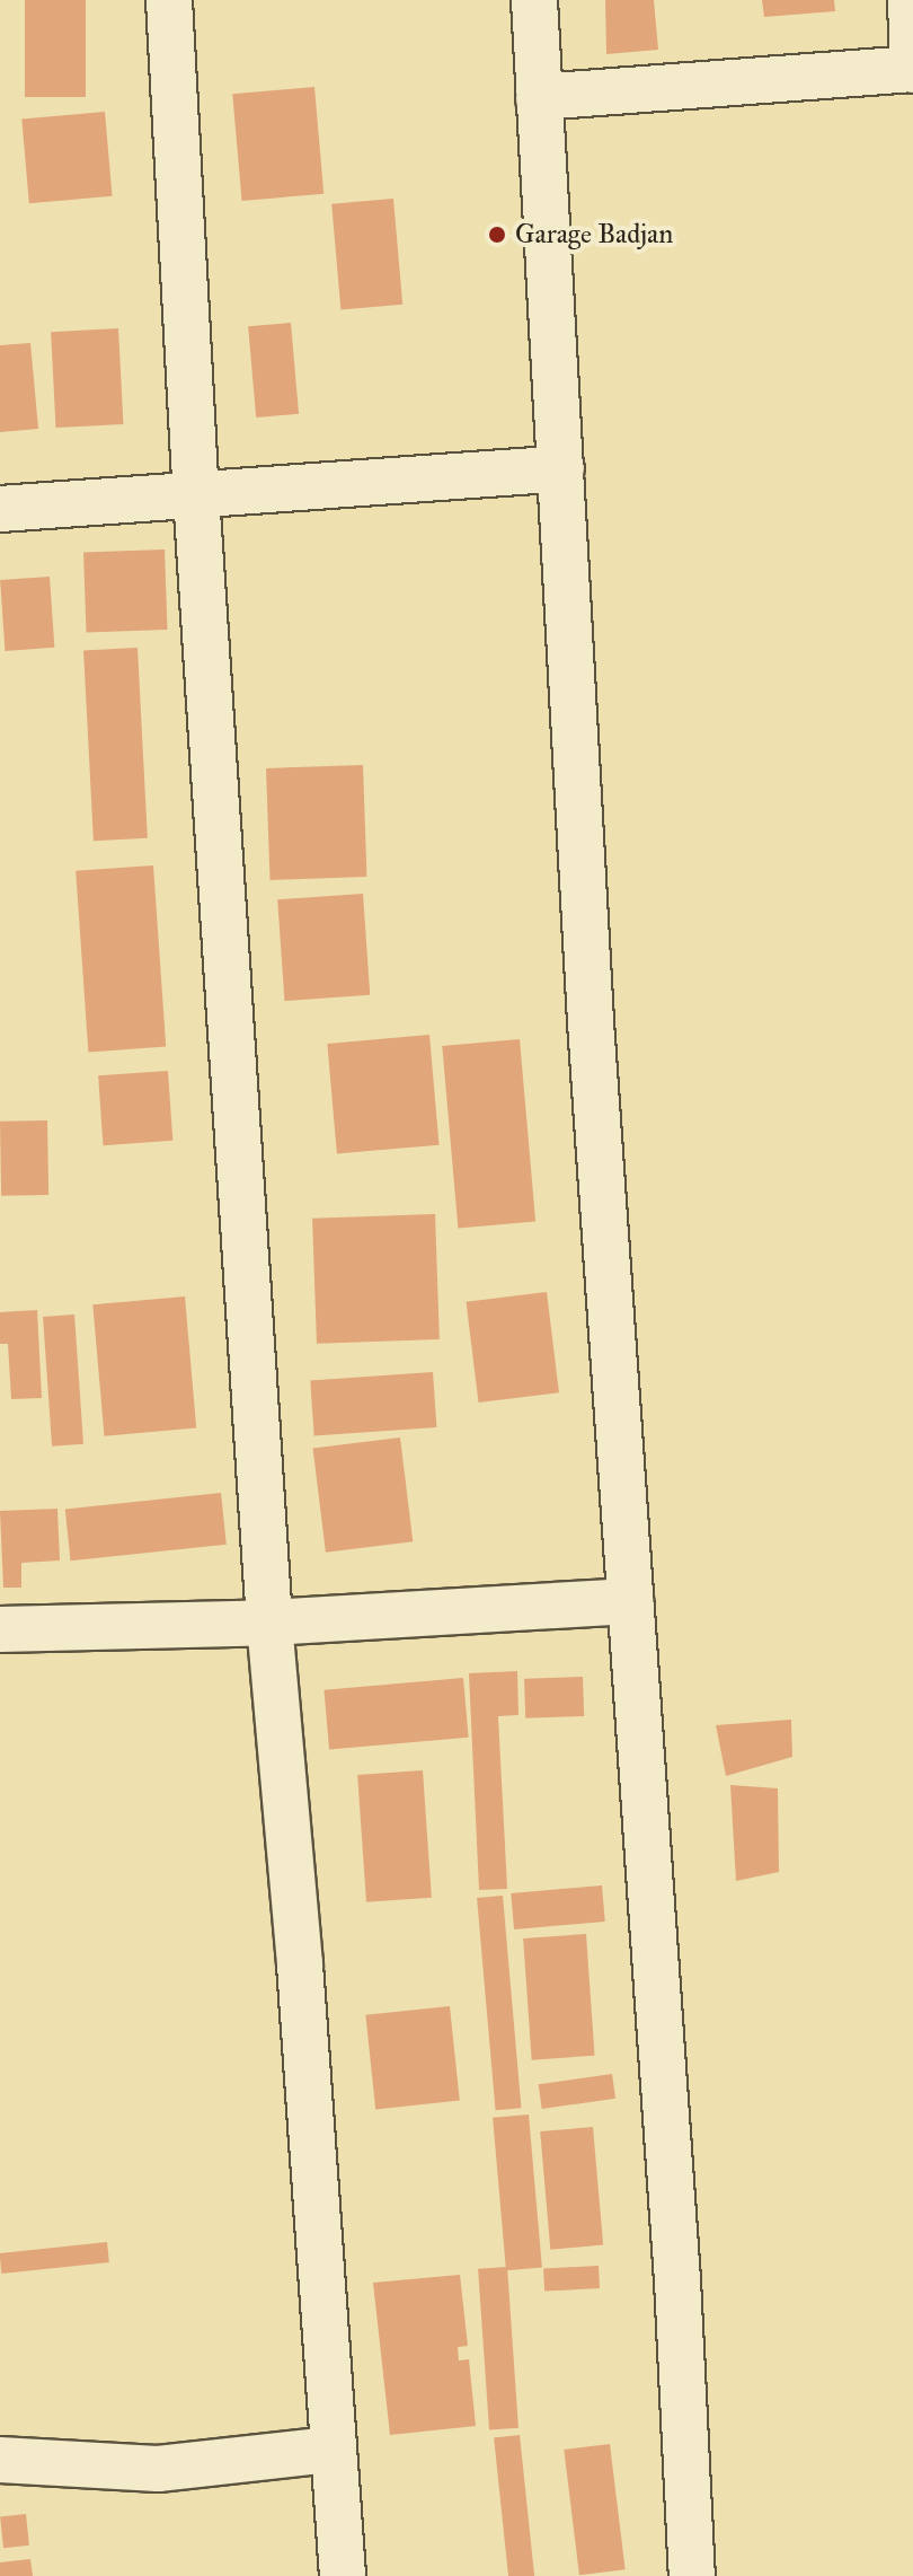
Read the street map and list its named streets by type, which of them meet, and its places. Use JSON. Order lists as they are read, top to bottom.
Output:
{
  "places": ["Garage Badjan"]
}
